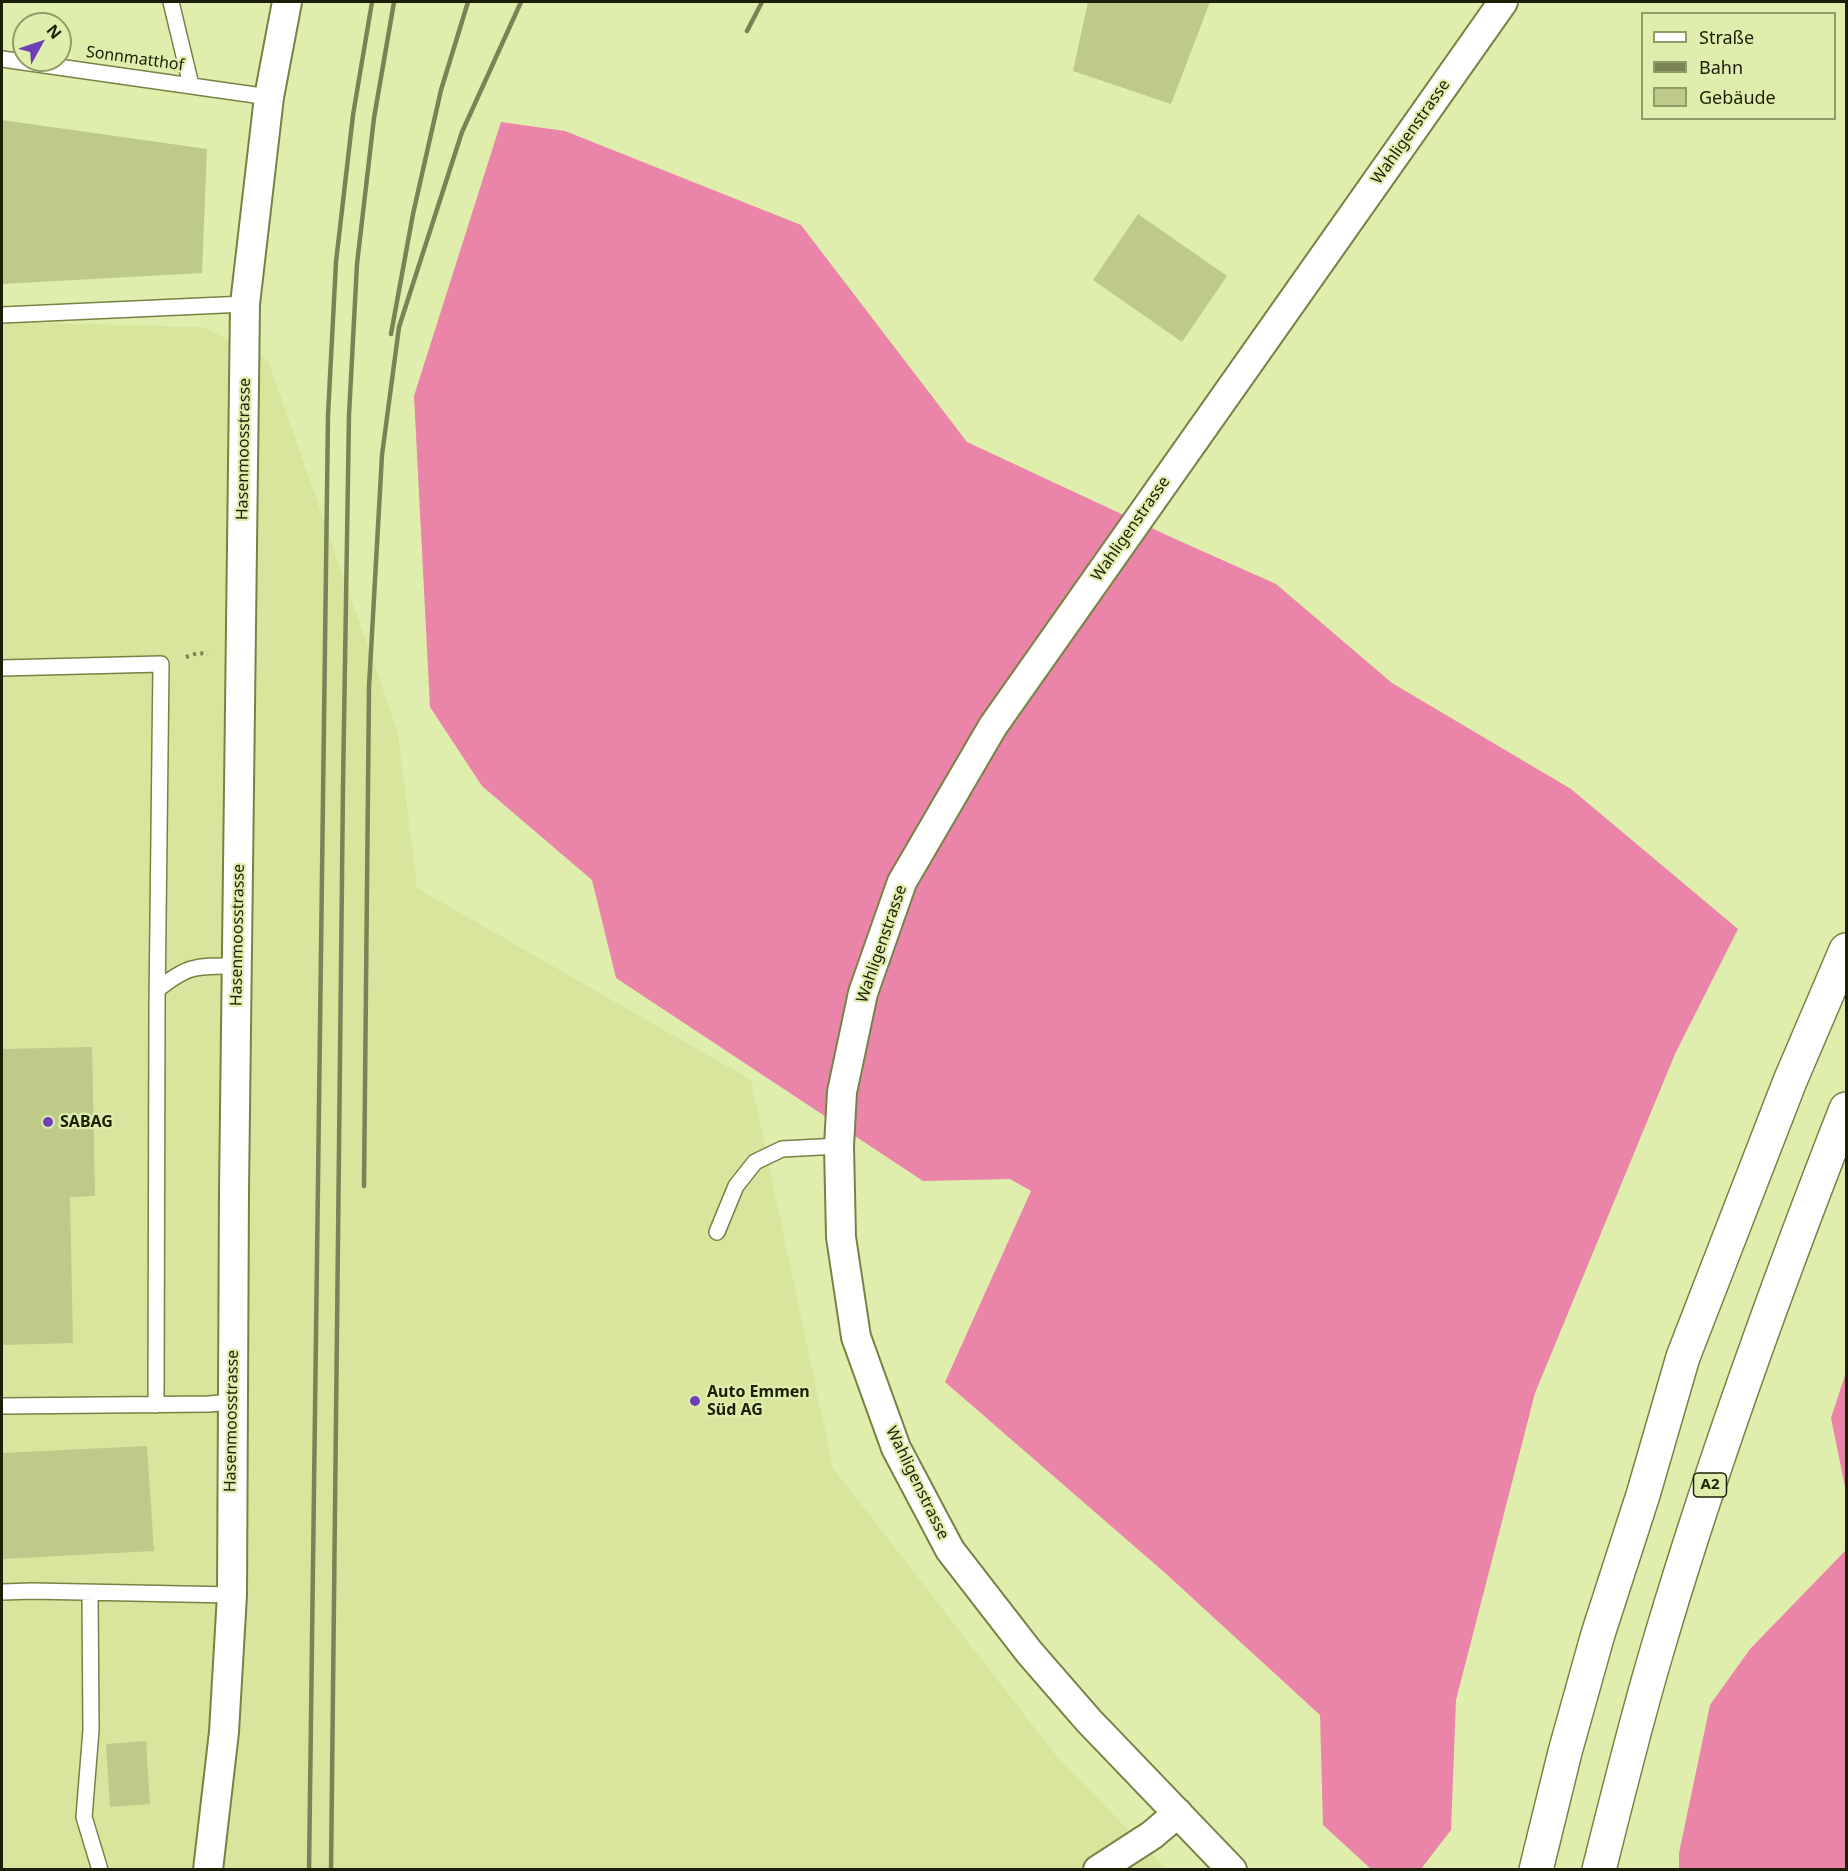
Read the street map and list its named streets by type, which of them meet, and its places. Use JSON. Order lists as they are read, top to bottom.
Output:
{
  "streets": {
    "highway": ["A2"],
    "street": ["Wahligenstrasse", "Hasenmoosstrasse"],
    "lane": ["Sonnmatthof"]
  },
  "crossings": [
    ["Sonnmatthof", "Hasenmoosstrasse"]
  ],
  "places": ["SABAG", "Auto Emmen Süd AG"],
  "legend": ["Straße", "Bahn", "Gebäude"],
  "north": "top right"
}
